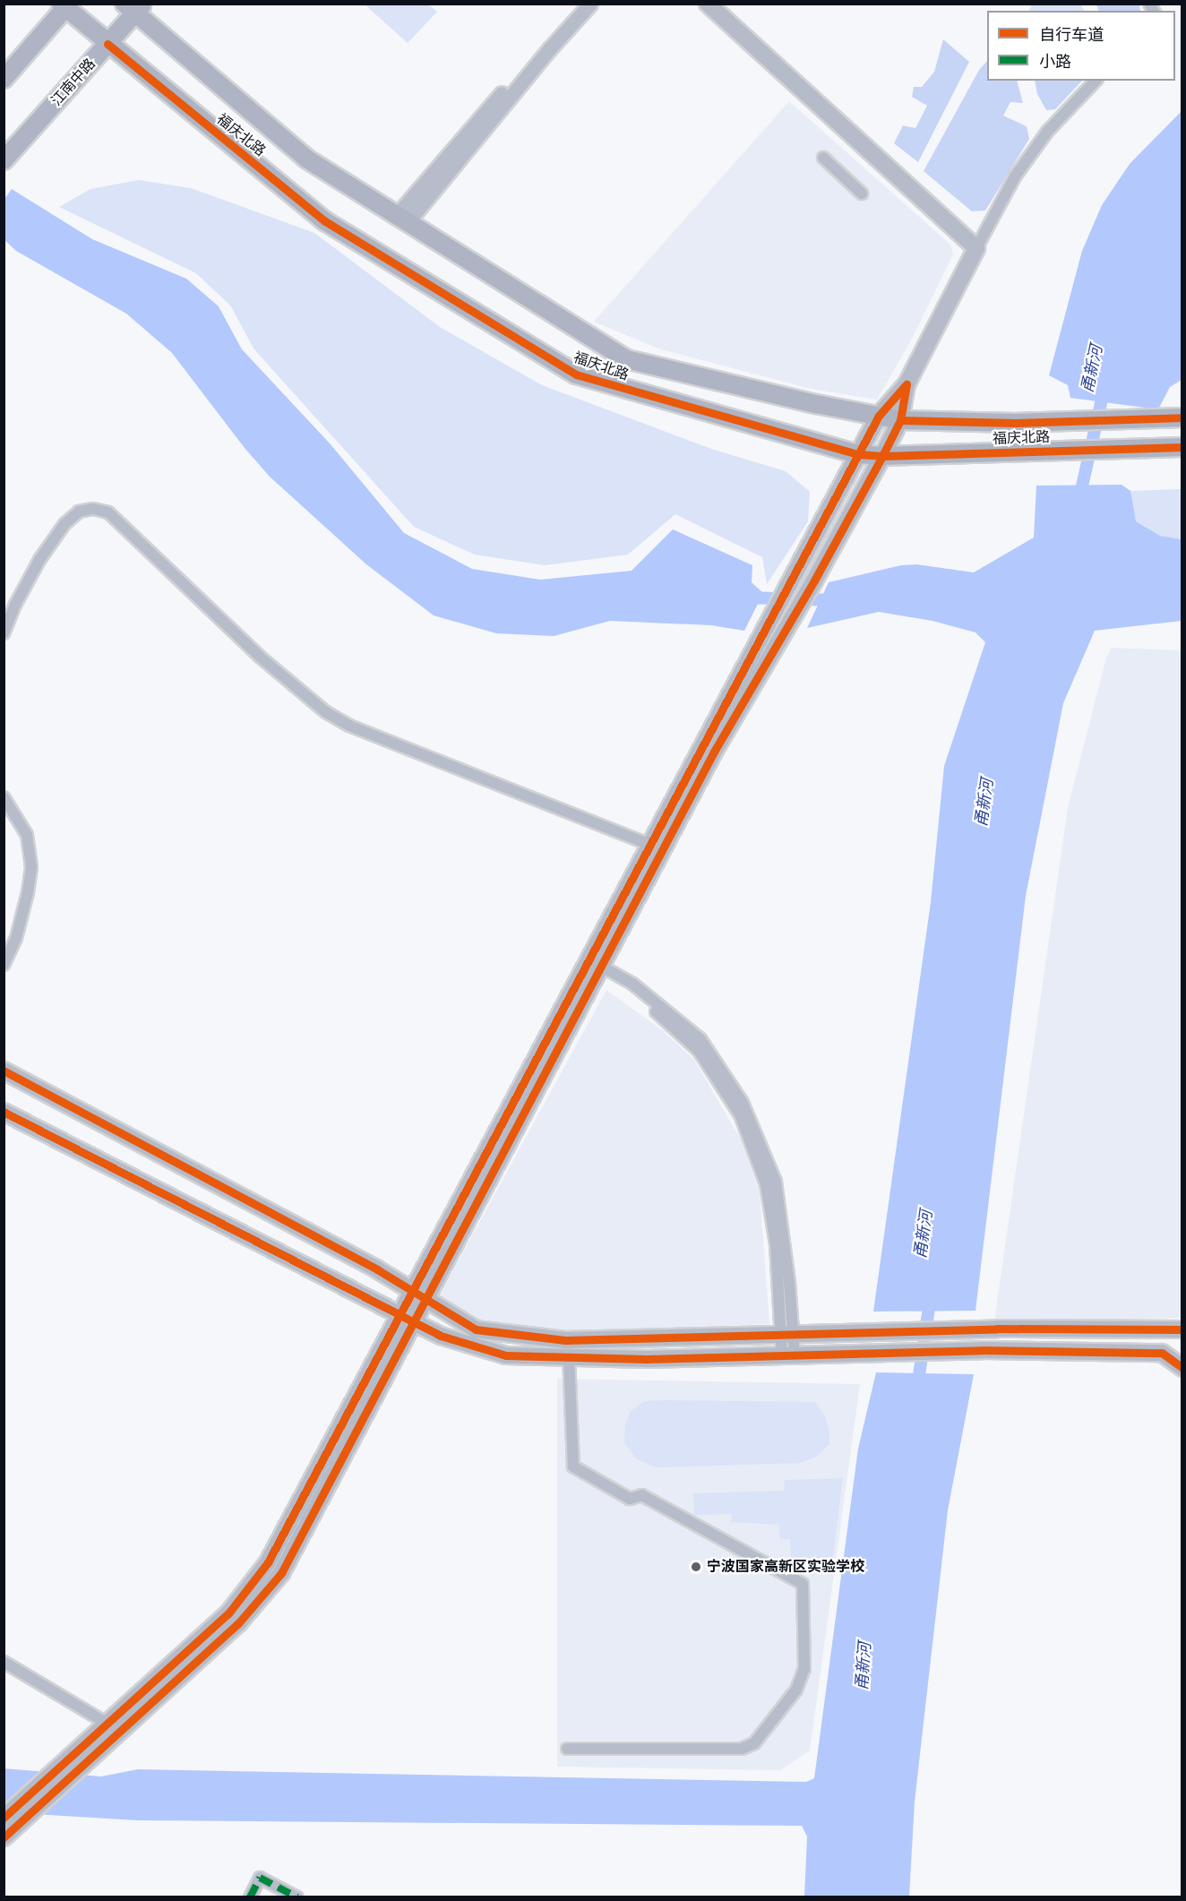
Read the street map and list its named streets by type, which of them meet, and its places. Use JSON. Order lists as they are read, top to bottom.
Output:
{
  "streets": {
    "main road": ["江南中路", "福庆北路"]
  },
  "crossings": [
    ["江南中路", "福庆北路"]
  ],
  "water": ["甬新河"],
  "places": ["宁波国家高新区实验学校"],
  "legend": ["自行车道", "小路"]
}
